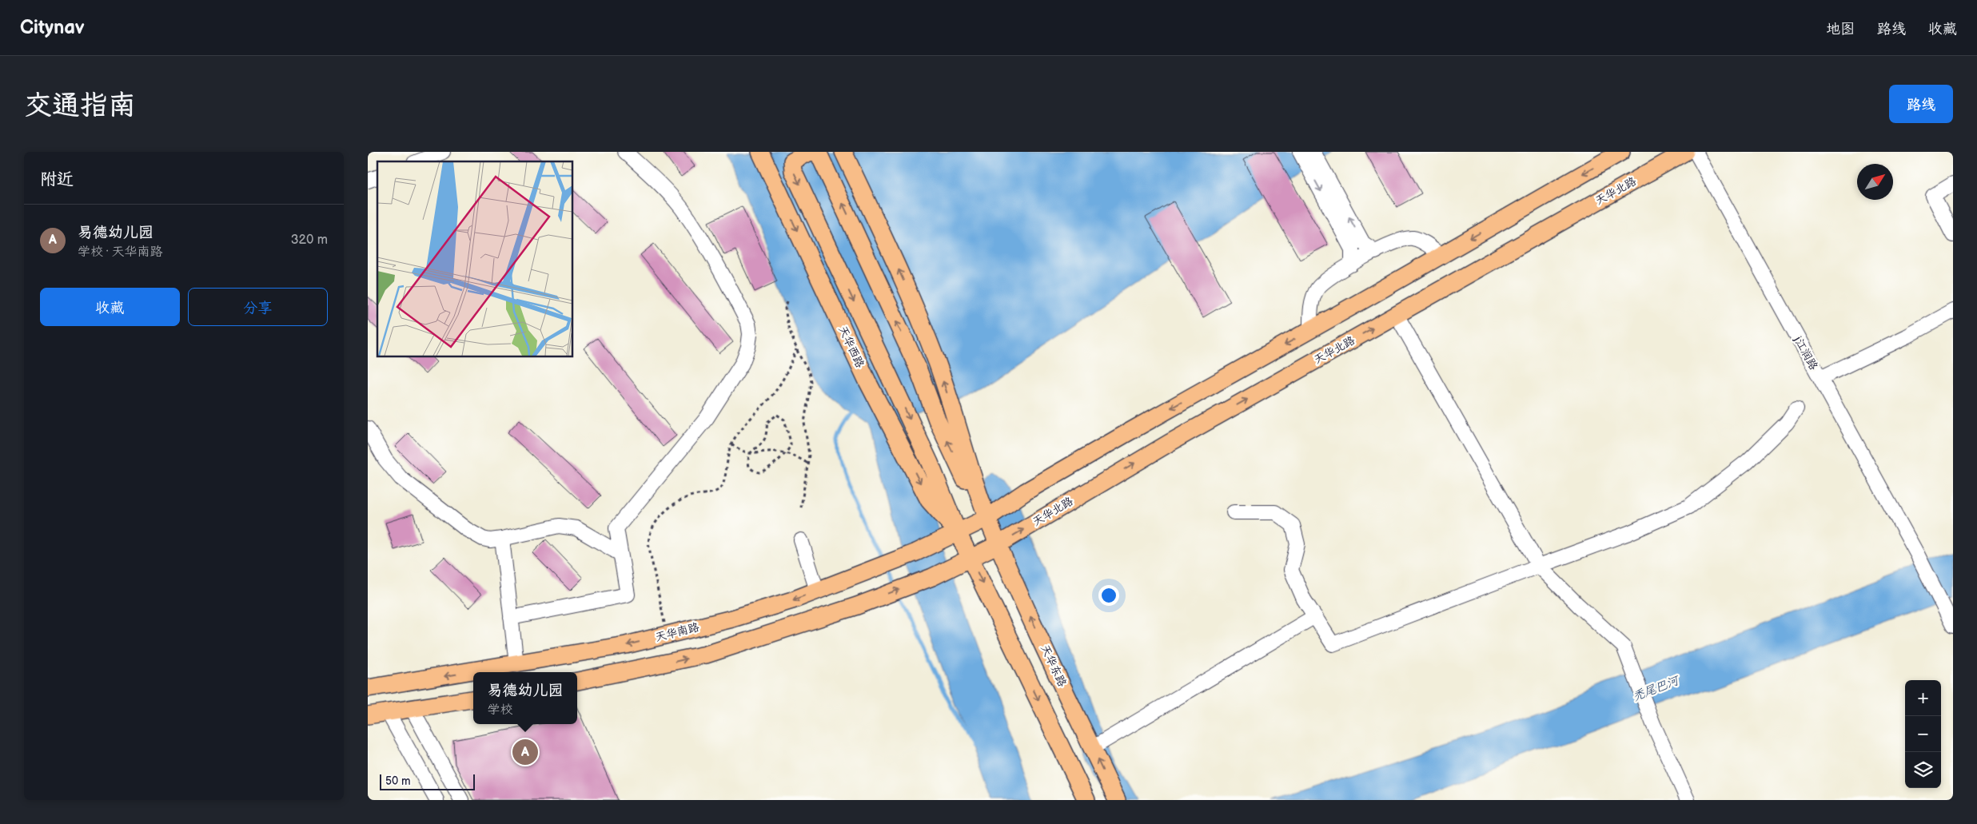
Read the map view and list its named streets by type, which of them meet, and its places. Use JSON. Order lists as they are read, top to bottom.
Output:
{
  "streets": {
    "main road": [
      "天华北路",
      "天华西路",
      "天华南路",
      "天华东路"
    ],
    "street": ["j江润路"]
  },
  "crossings": [
    ["天华北路", "天华西路"],
    ["天华北路", "天华南路"],
    ["天华北路", "天华东路"],
    ["天华西路", "天华南路"],
    ["天华西路", "天华东路"],
    ["天华南路", "天华东路"]
  ],
  "water": ["秃尾巴河"],
  "scale_bar": "50 m",
  "north": "top right",
  "page": {
    "header": "Citynav",
    "nav": ["地图", "路线", "收藏"],
    "buttons": [
      "路线",
      ["收藏", "分享"]
    ],
    "title": "交通指南",
    "heading": "附近",
    "list": [
      {
        "mark": "A",
        "name": "易德幼儿园",
        "note": "学校 · 天华南路",
        "value": "320 m"
      }
    ],
    "popup": ["易德幼儿园", "学校"],
    "map_buttons": ["+", "−"],
    "pins": "A",
    "scale": "50 m"
  }
}
